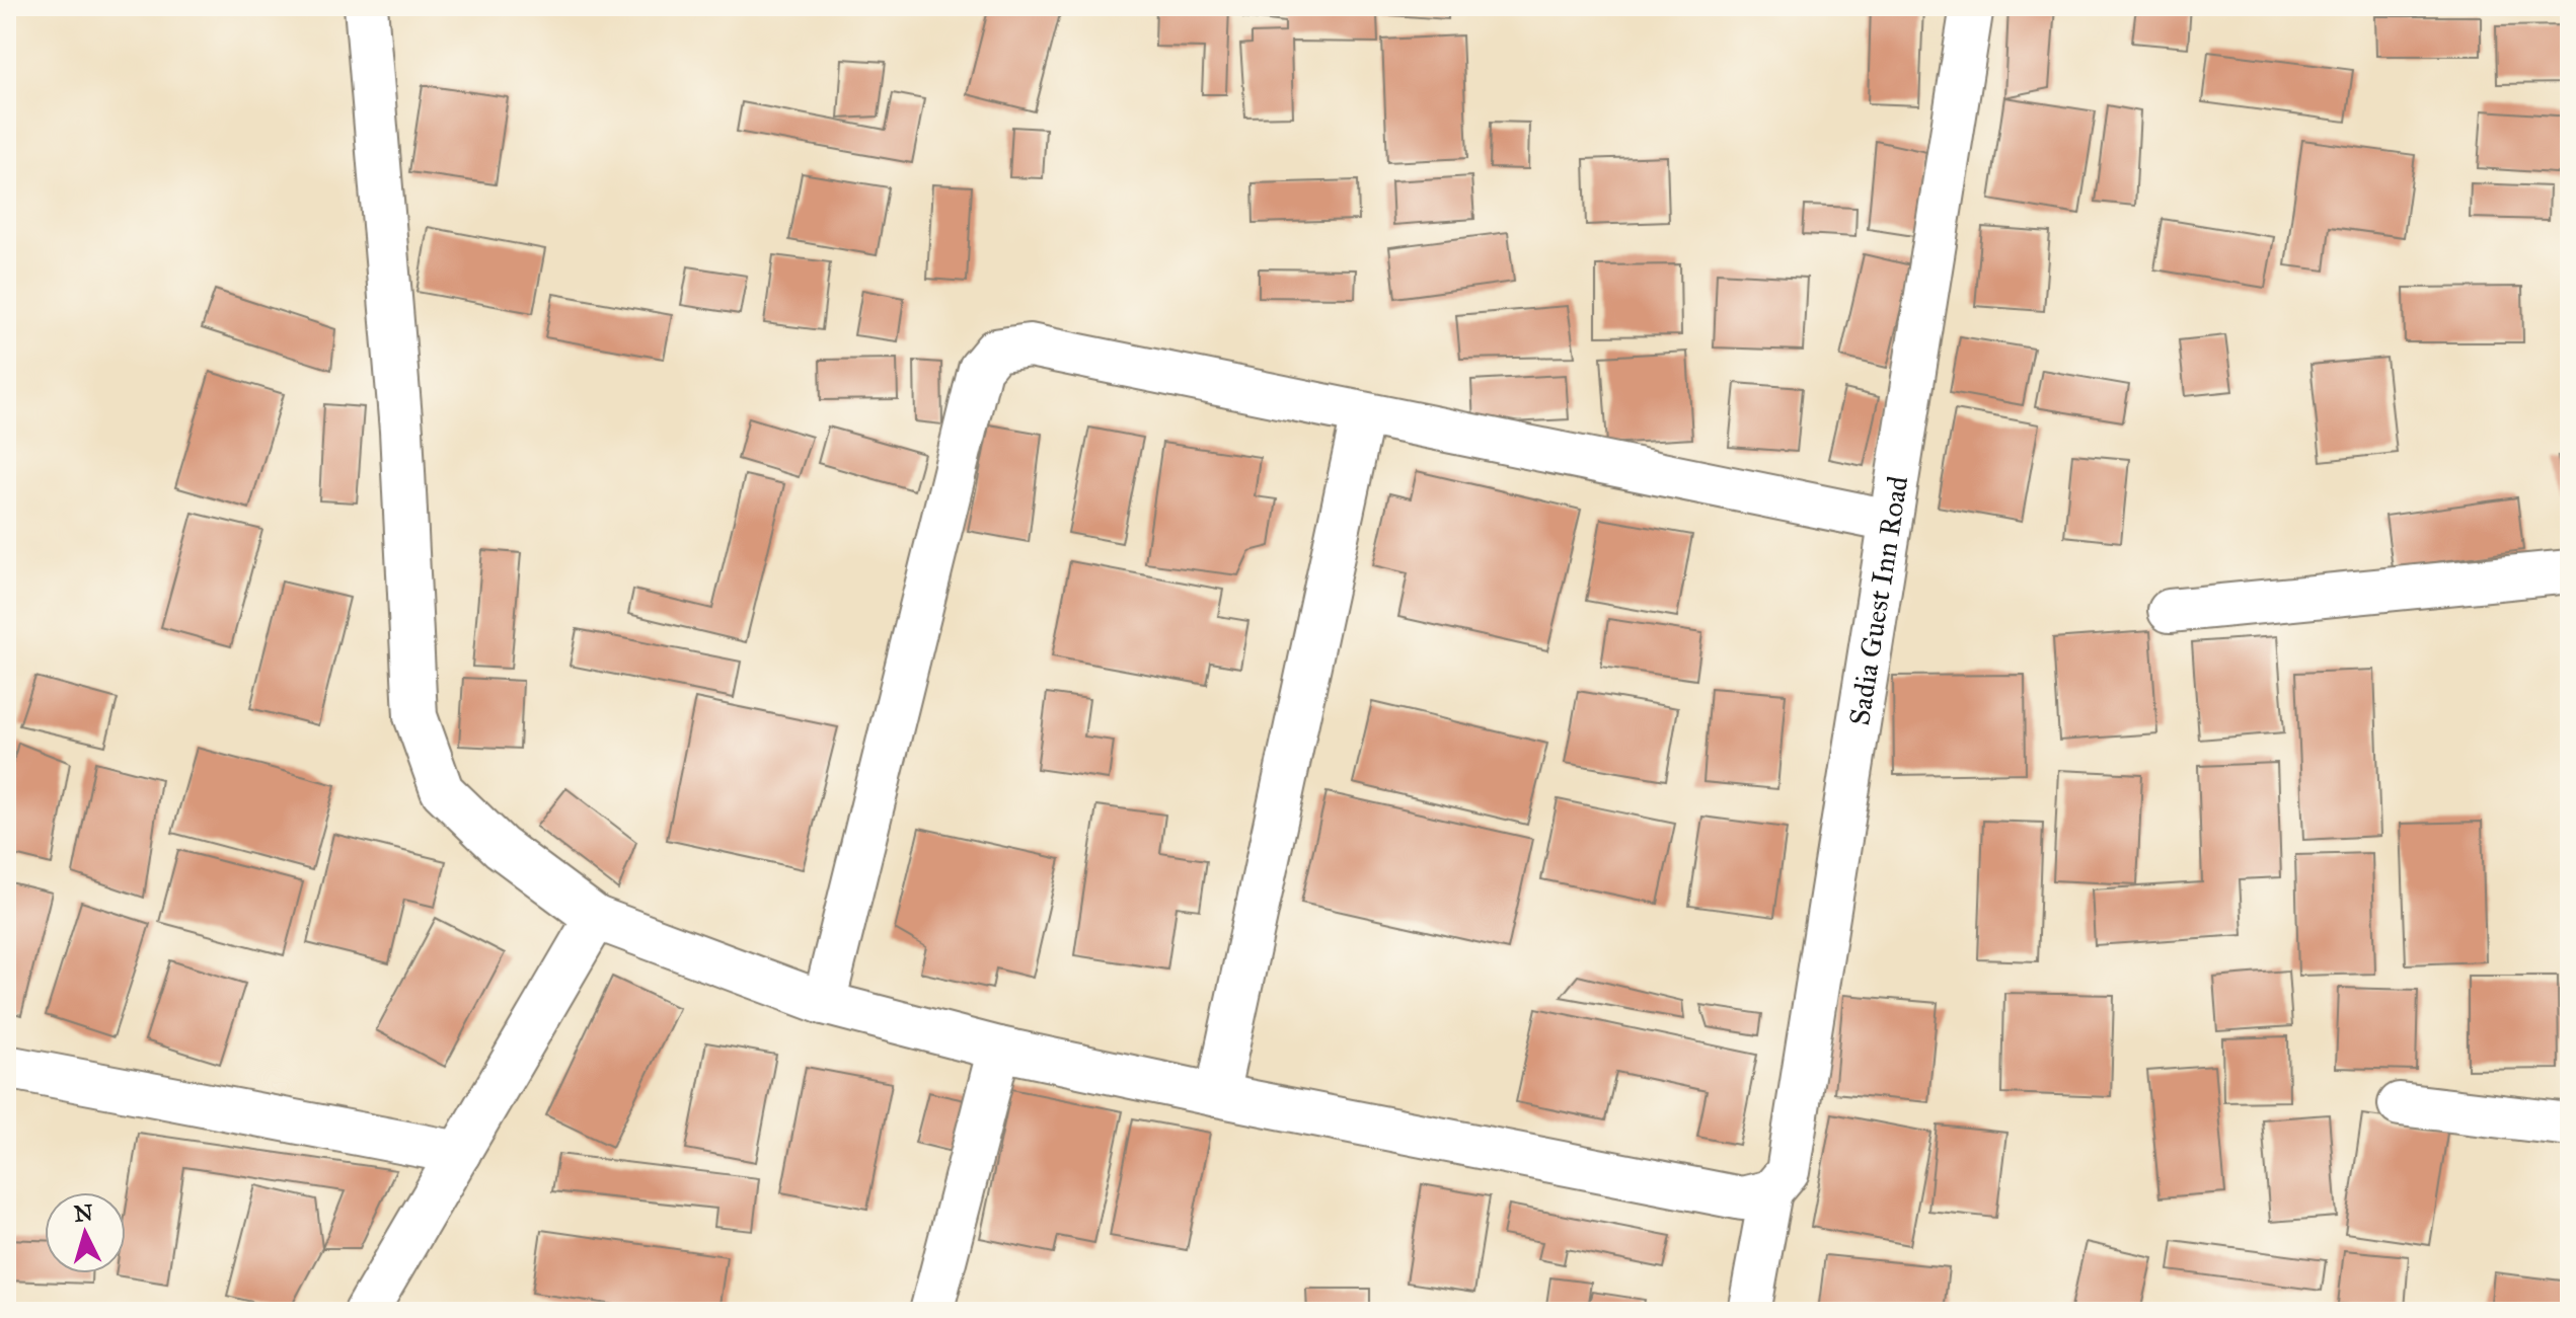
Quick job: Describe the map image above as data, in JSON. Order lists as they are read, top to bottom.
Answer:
{
  "streets": {
    "street": ["Sadia Guest Inn Road"]
  },
  "north": "top"
}
